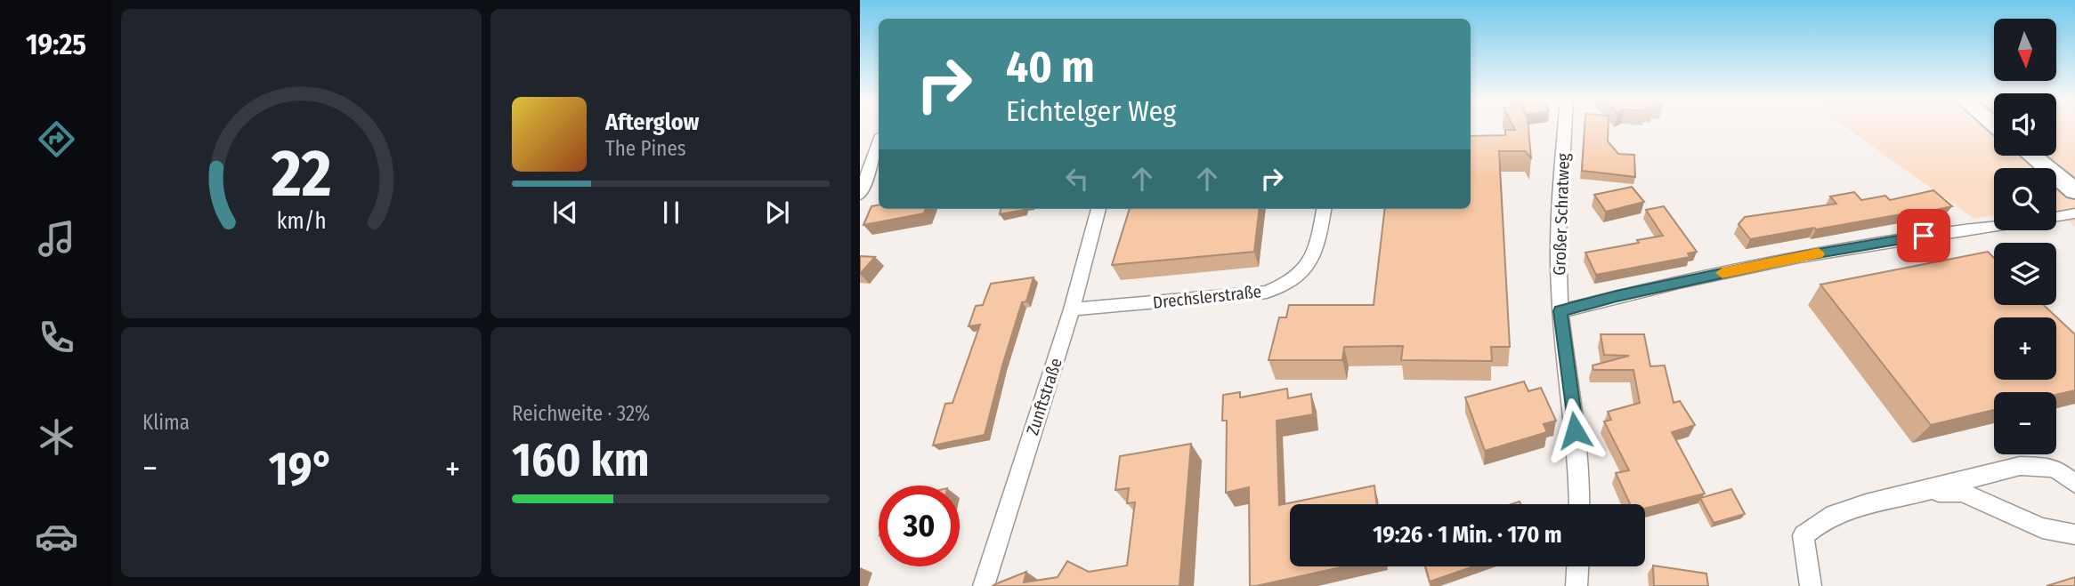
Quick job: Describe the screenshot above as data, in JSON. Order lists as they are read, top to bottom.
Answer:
{
  "streets": {
    "street": ["Großer Schratweg", "Drechslerstraße", "Zunftstraße"]
  },
  "crossings": [
    ["Drechslerstraße", "Zunftstraße"]
  ],
  "north": "bottom",
  "page": {
    "tabs": "19:25",
    "map_buttons": ["+", "−"],
    "turn": ["40 m", "Eichtelger Weg"],
    "song": ["Afterglow", "The Pines"],
    "tile": [
      "Klima",
      ["Reichweite · 32%", "160 km"]
    ],
    "heat": ["−", "19°", "+"],
    "limit": "30",
    "trip": "19:26 · 1 Min. · 170 m",
    "gauge": ["22", "km/h"]
  }
}
